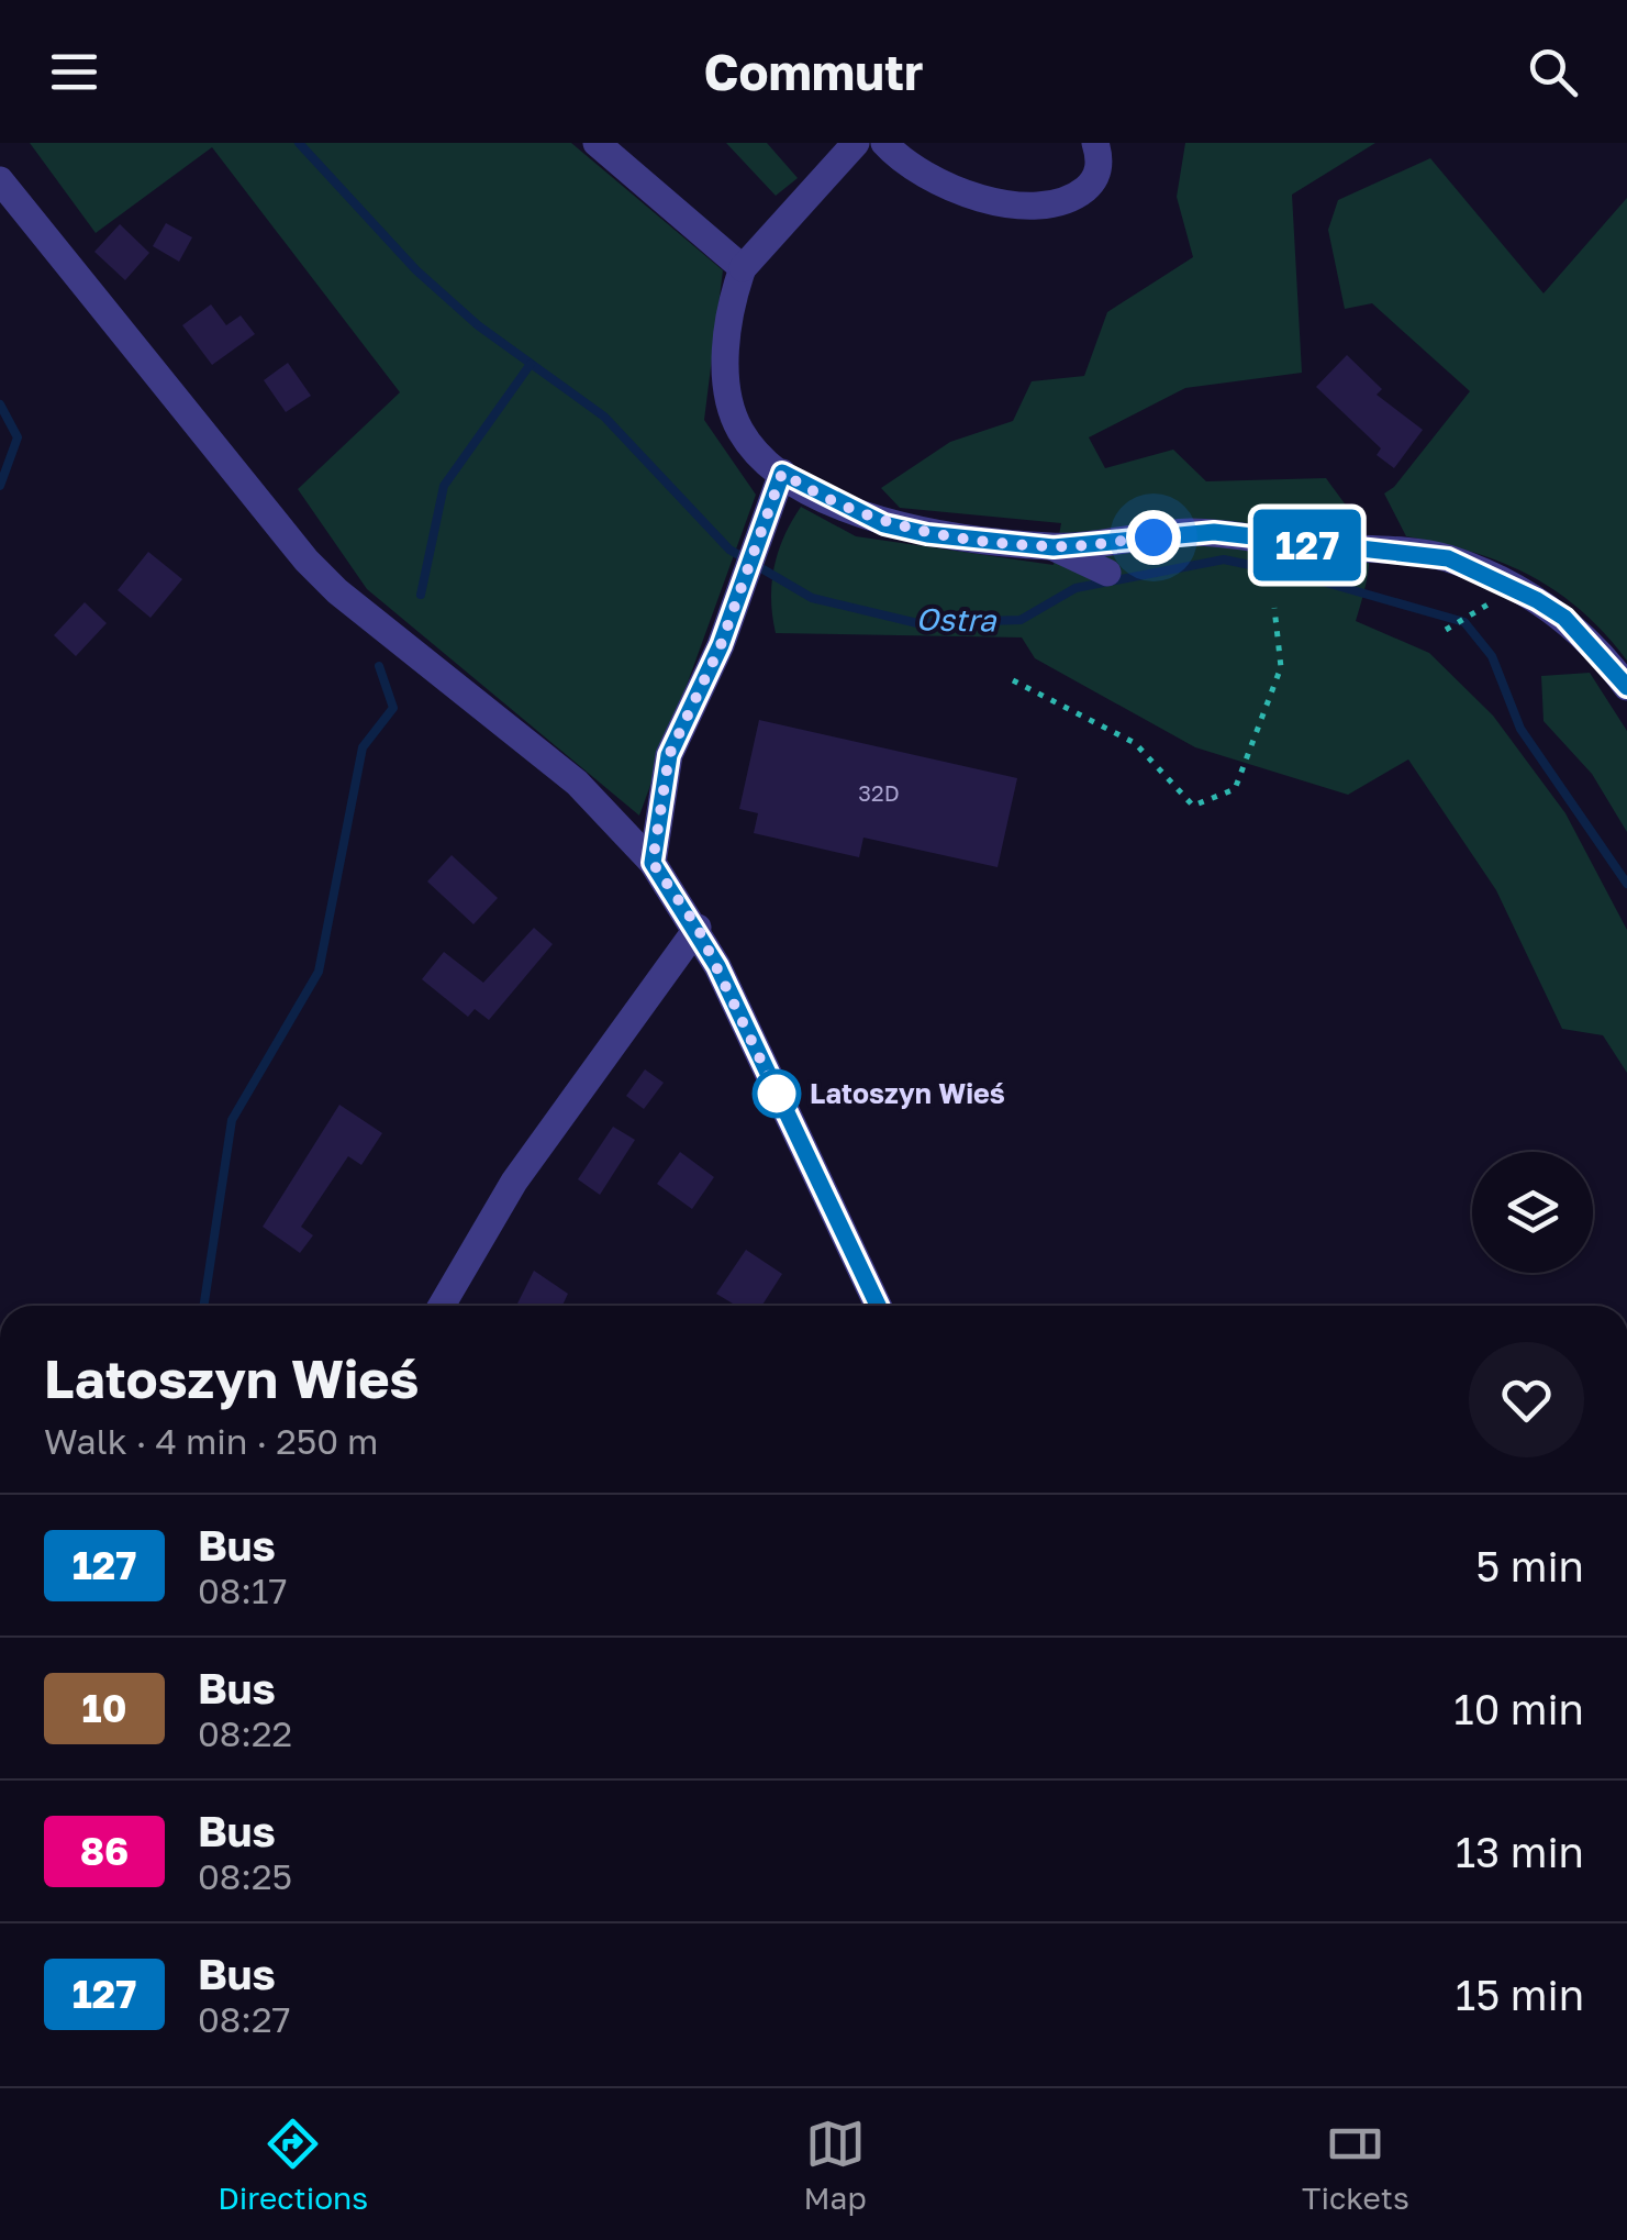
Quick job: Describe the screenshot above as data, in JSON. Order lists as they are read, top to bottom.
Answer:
{
  "water": ["Ostra"],
  "places": ["Latoszyn Wieś"],
  "lines": ["bus line 127"],
  "house_numbers": ["32D"],
  "page": {
    "header": "Commutr",
    "on_map": "127",
    "heading": ["Latoszyn Wieś", "Walk · 4 min · 250 m"],
    "list": [
      {
        "mark": "127",
        "name": "Bus",
        "note": "08:17",
        "value": "5 min"
      },
      {
        "mark": "10",
        "name": "Bus",
        "note": "08:22",
        "value": "10 min"
      },
      {
        "mark": "86",
        "name": "Bus",
        "note": "08:25",
        "value": "13 min"
      },
      {
        "mark": "127",
        "name": "Bus",
        "note": "08:27",
        "value": "15 min"
      }
    ],
    "tabs": ["Directions", "Map", "Tickets"]
  }
}
